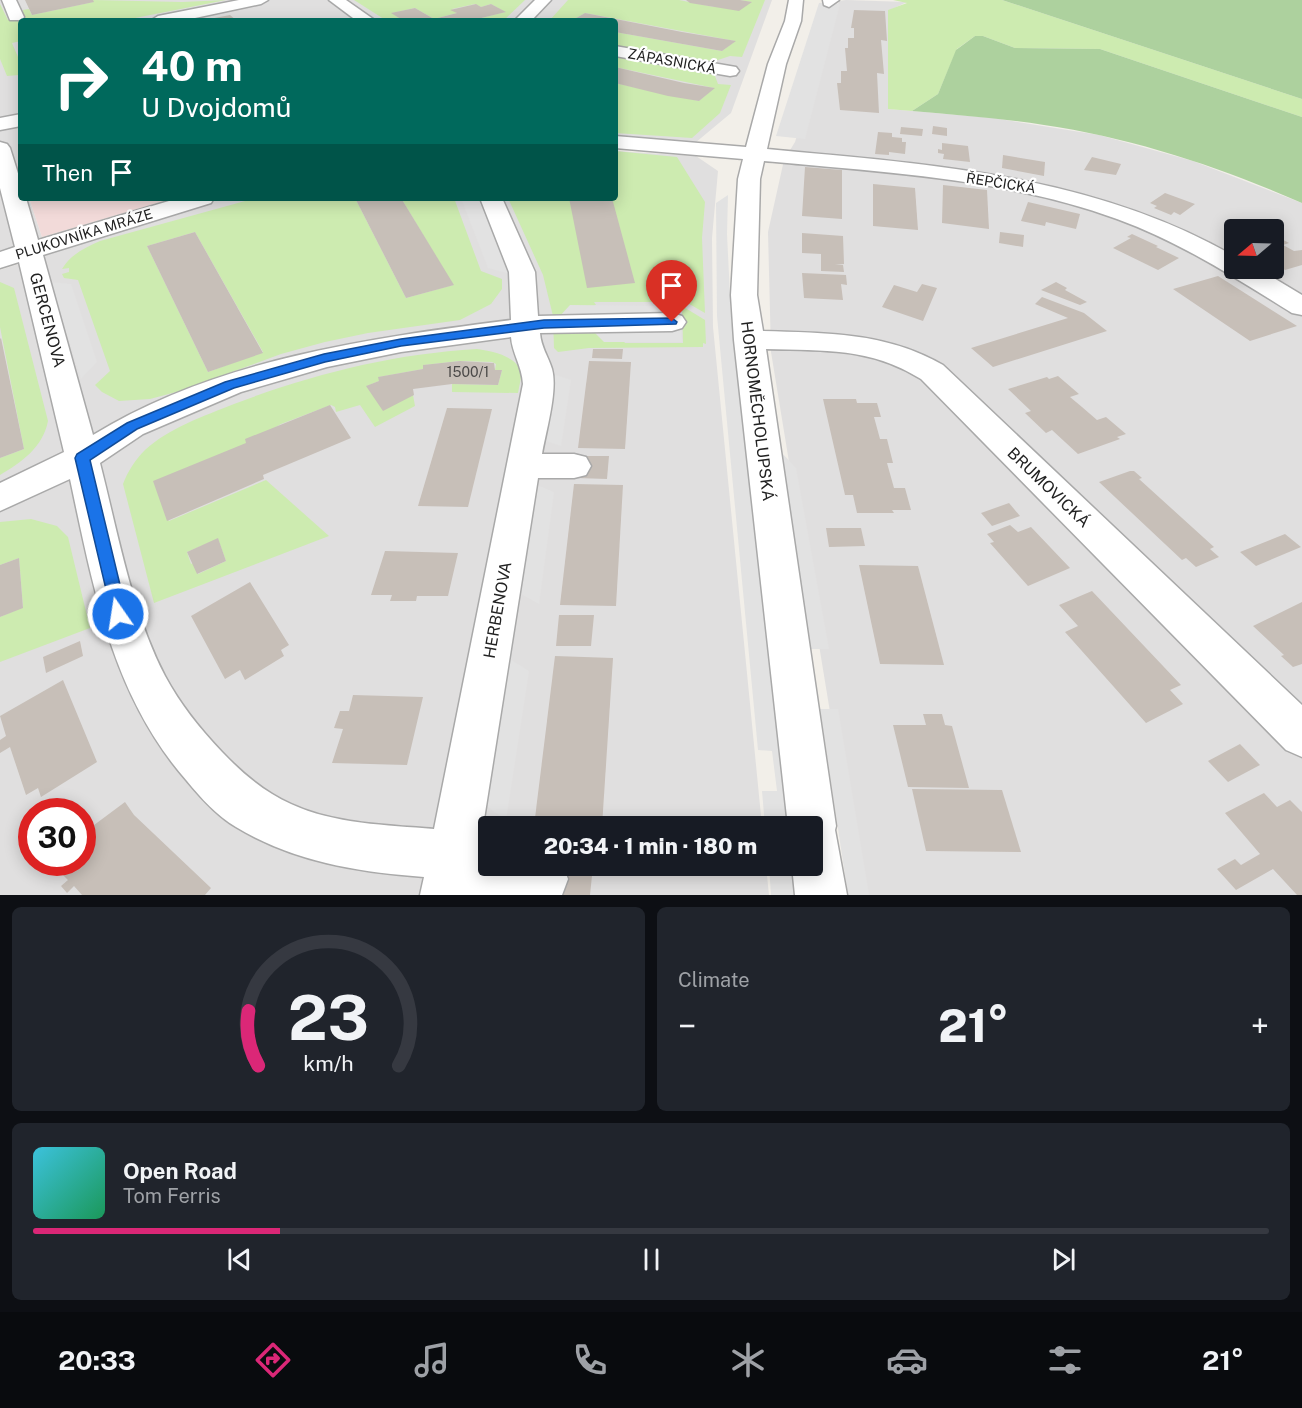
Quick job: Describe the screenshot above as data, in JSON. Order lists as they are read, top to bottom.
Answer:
{
  "streets": {
    "street": [
      "ZÁPASNICKÁ",
      "ŘEPČICKÁ",
      "PLUKOVNÍKA MRÁZE",
      "GERCENOVA",
      "HORNOMĚCHOLUPSKÁ",
      "BRUMOVICKÁ",
      "HERBENOVA"
    ]
  },
  "crossings": [
    ["ŘEPČICKÁ", "HORNOMĚCHOLUPSKÁ"],
    ["PLUKOVNÍKA MRÁZE", "GERCENOVA"],
    ["GERCENOVA", "HERBENOVA"],
    ["HORNOMĚCHOLUPSKÁ", "BRUMOVICKÁ"]
  ],
  "house_numbers": ["1500/1"],
  "north": "left",
  "page": {
    "turn": ["40 m", "U Dvojdomů"],
    "then": "Then",
    "limit": "30",
    "trip": "20:34 · 1 min · 180 m",
    "tile": "Climate",
    "heat": ["−", "21°", "+"],
    "song": ["Open Road", "Tom Ferris"],
    "tabs": ["20:33", "21°"],
    "gauge": ["23", "km/h"]
  }
}
